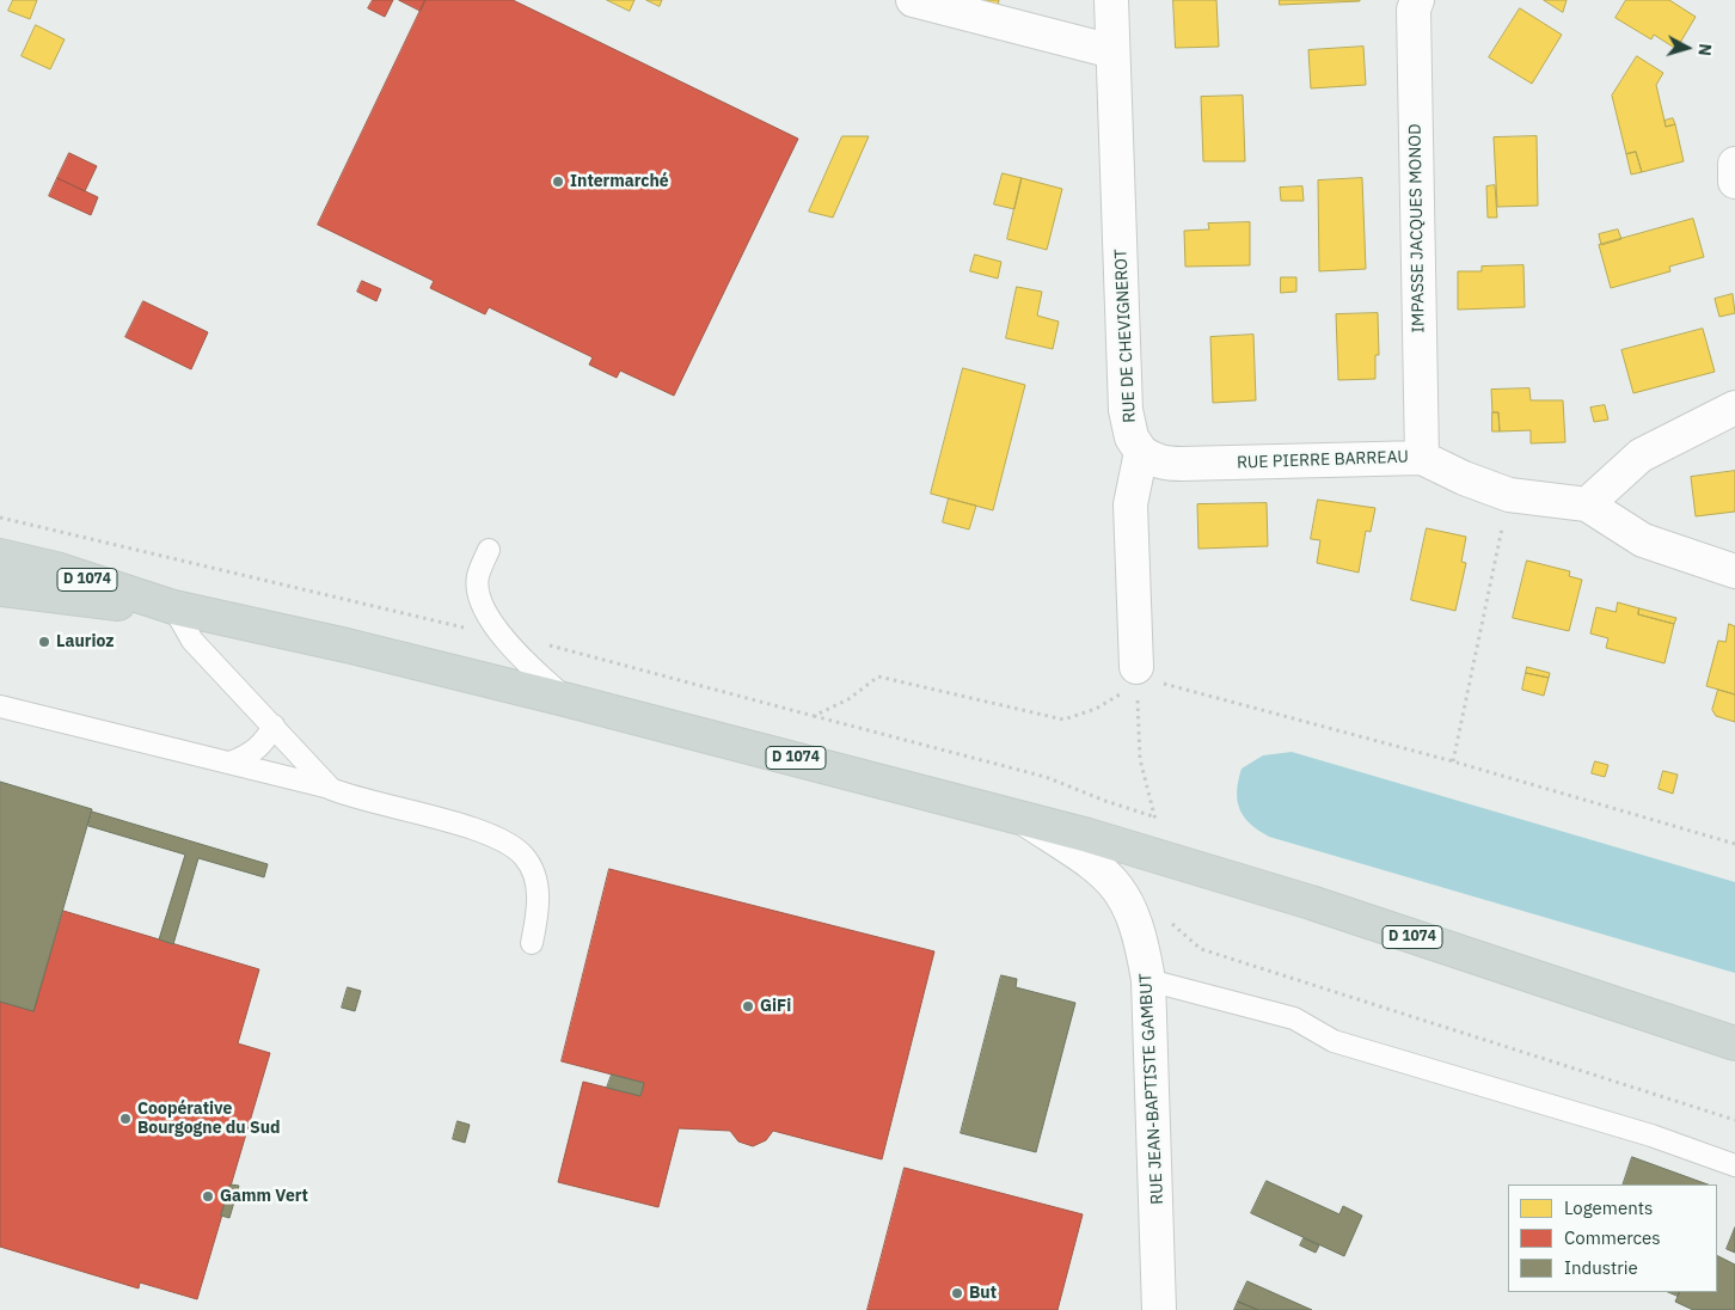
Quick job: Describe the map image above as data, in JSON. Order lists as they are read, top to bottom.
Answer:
{
  "streets": {
    "main road": ["D 1074"],
    "street": [
      "IMPASSE JACQUES MONOD",
      "RUE DE CHEVIGNEROT",
      "RUE PIERRE BARREAU",
      "RUE JEAN-BAPTISTE GAMBUT"
    ]
  },
  "crossings": [
    ["IMPASSE JACQUES MONOD", "RUE PIERRE BARREAU"],
    ["RUE DE CHEVIGNEROT", "RUE PIERRE BARREAU"],
    ["D 1074", "RUE JEAN-BAPTISTE GAMBUT"]
  ],
  "places": [
    "Intermarché",
    "Laurioz",
    "GiFi",
    "Coopérative Bourgogne du Sud",
    "Gamm Vert",
    "But"
  ],
  "legend": ["Logements", "Commerces", "Industrie"],
  "north": "right"
}
